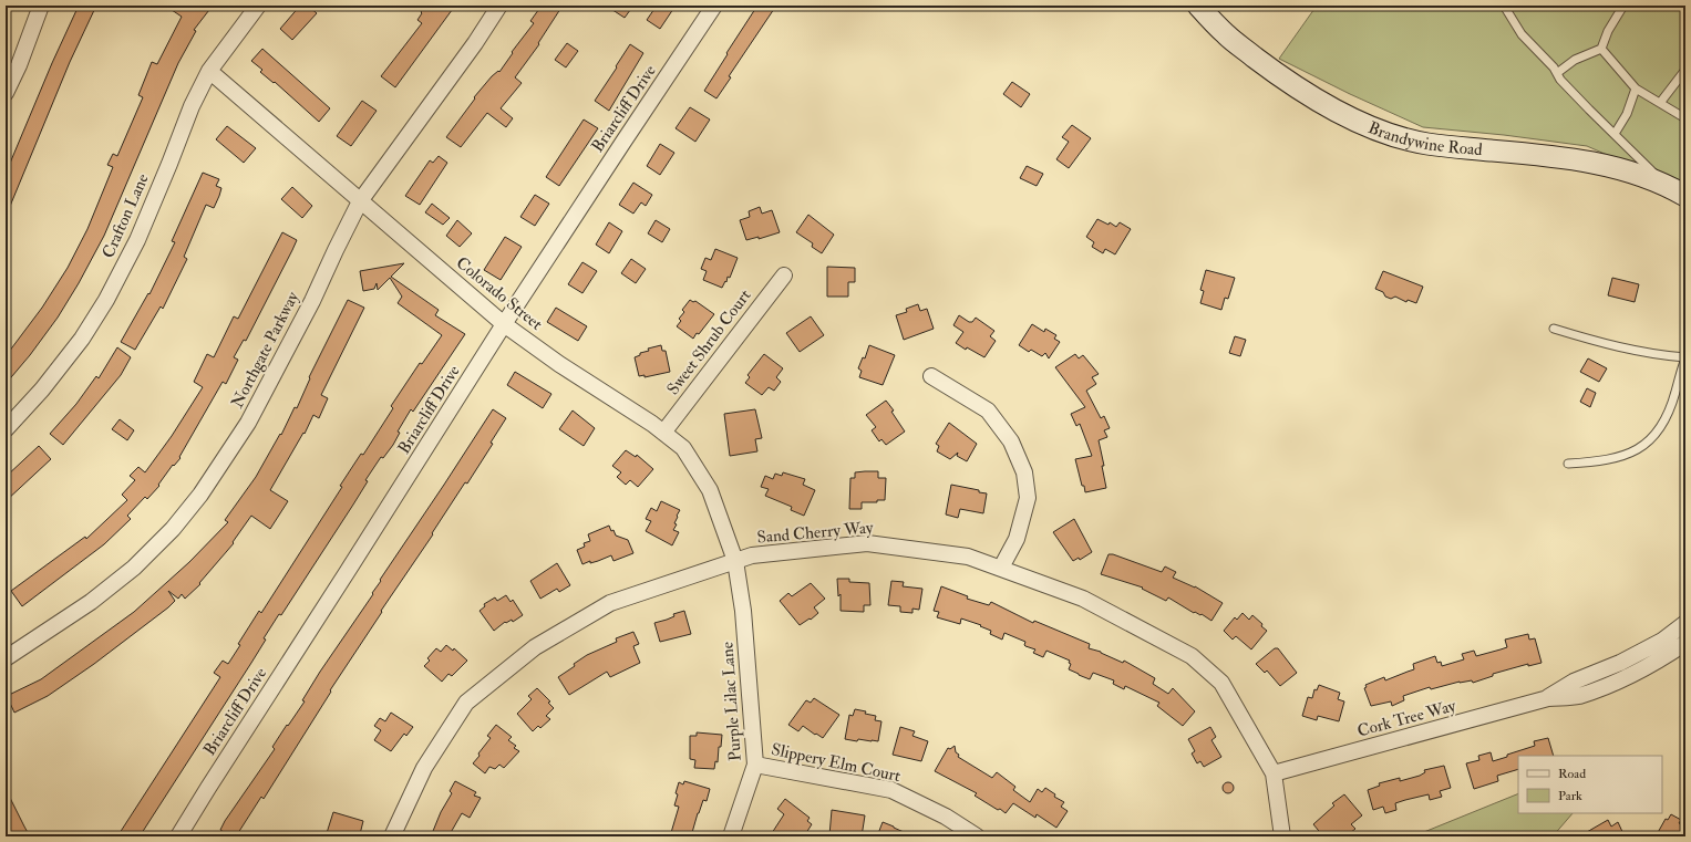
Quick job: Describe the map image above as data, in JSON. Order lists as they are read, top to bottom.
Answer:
{
  "streets": {
    "main road": ["Brandywine Road"],
    "street": [
      "Briarcliff Drive",
      "Crafton Lane",
      "Colorado Street",
      "Sweet Shrub Court",
      "Northgate Parkway",
      "Sand Cherry Way",
      "Purple Lilac Lane",
      "Cork Tree Way",
      "Slippery Elm Court"
    ]
  },
  "crossings": [
    ["Briarcliff Drive", "Colorado Street"],
    ["Crafton Lane", "Colorado Street"],
    ["Colorado Street", "Sweet Shrub Court"],
    ["Colorado Street", "Northgate Parkway"],
    ["Colorado Street", "Sand Cherry Way"],
    ["Colorado Street", "Purple Lilac Lane"],
    ["Sand Cherry Way", "Purple Lilac Lane"],
    ["Sand Cherry Way", "Cork Tree Way"],
    ["Purple Lilac Lane", "Slippery Elm Court"]
  ],
  "legend": ["Road", "Park"]
}
